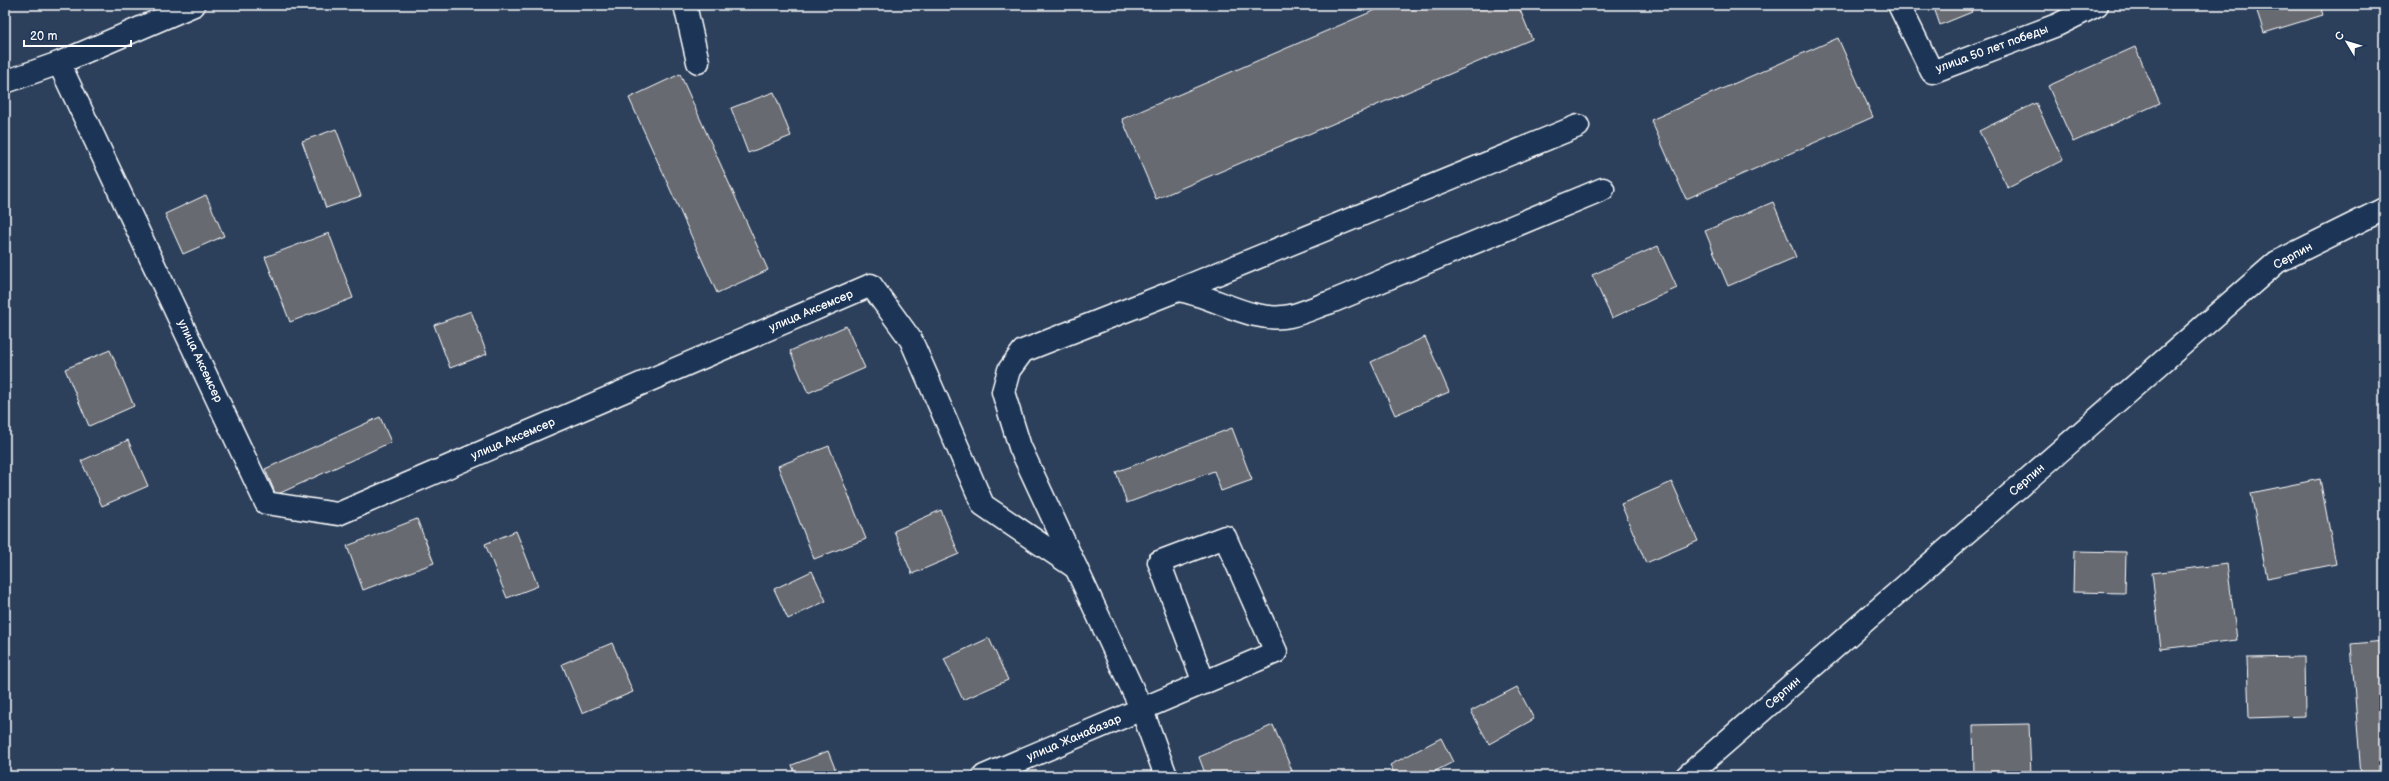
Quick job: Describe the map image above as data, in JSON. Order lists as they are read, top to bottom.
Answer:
{
  "streets": {
    "street": [
      "улица 50 лет победы",
      "Серпин",
      "улица Аксемсер",
      "улица Жанабазар"
    ]
  },
  "scale_bar": "20 m",
  "north": "top left"
}
